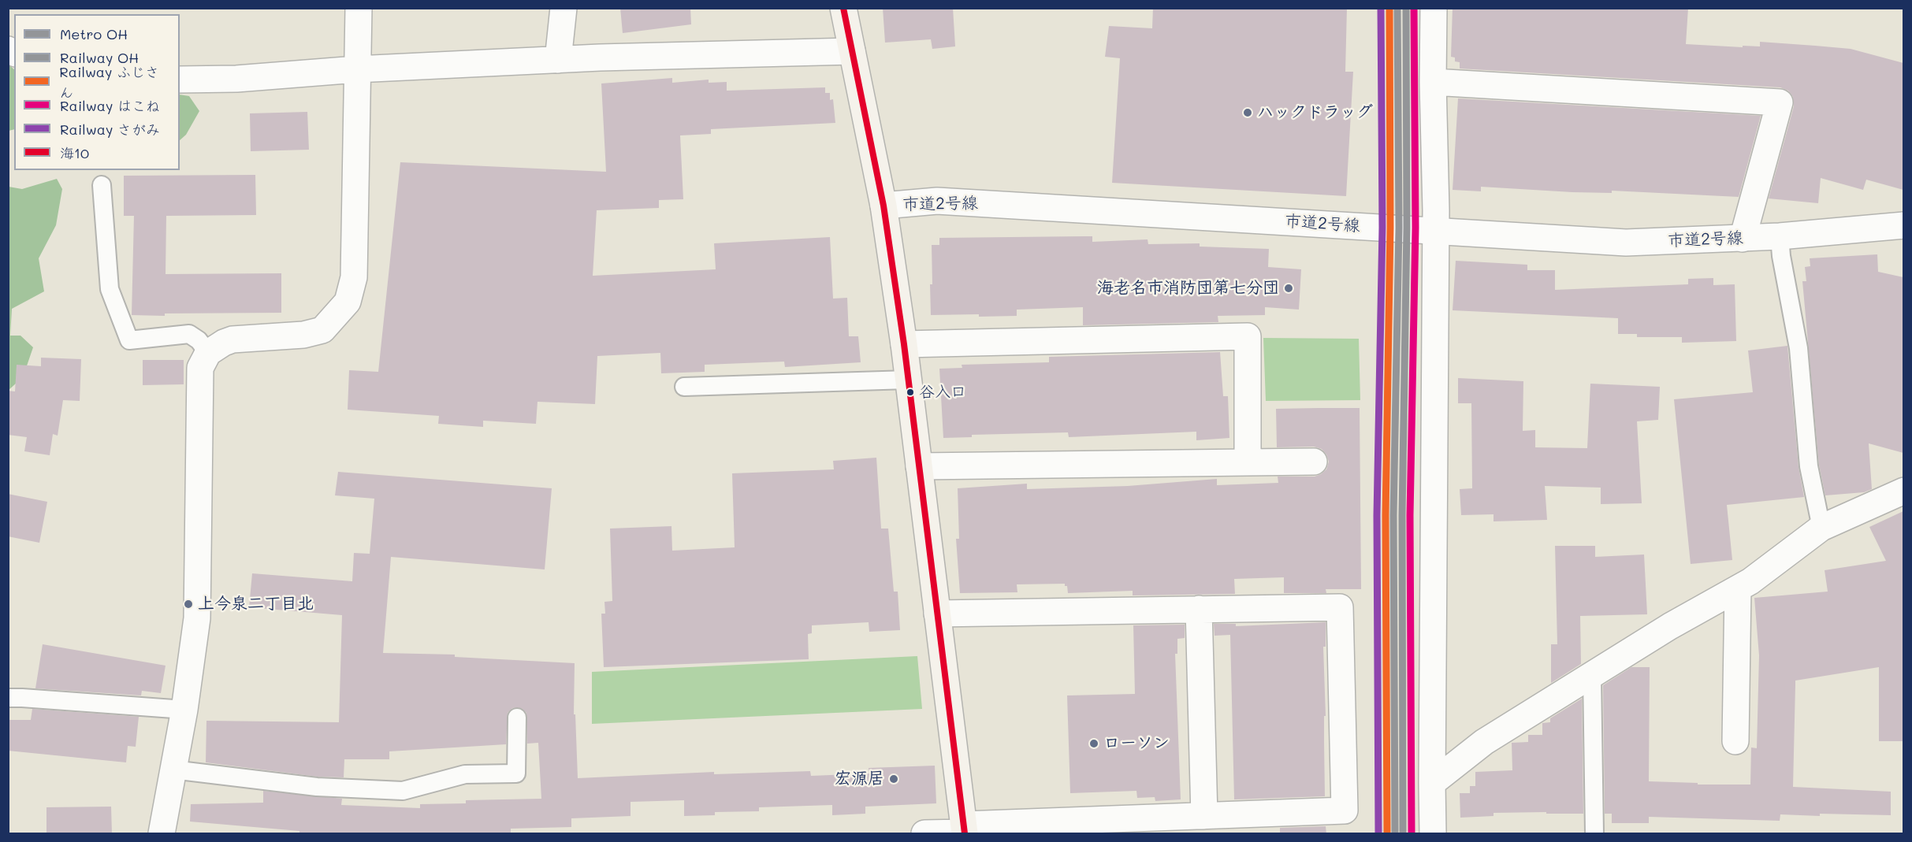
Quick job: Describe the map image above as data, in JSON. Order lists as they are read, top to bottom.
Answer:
{
  "streets": {
    "street": ["市道2号線"]
  },
  "places": [
    "ハックドラッグ",
    "海老名市消防団第七分団",
    "谷入口",
    "上今泉二丁目北",
    "ローソン",
    "宏源居"
  ],
  "lines": [
    "metro line OH",
    "rail line OH",
    "rail line ふじさん",
    "rail line はこね",
    "rail line さがみ",
    "transit line 海10"
  ],
  "legend": [
    "Metro OH",
    "Railway OH",
    "Railway ふじさん",
    "Railway はこね",
    "Railway さがみ",
    "海10"
  ]
}
